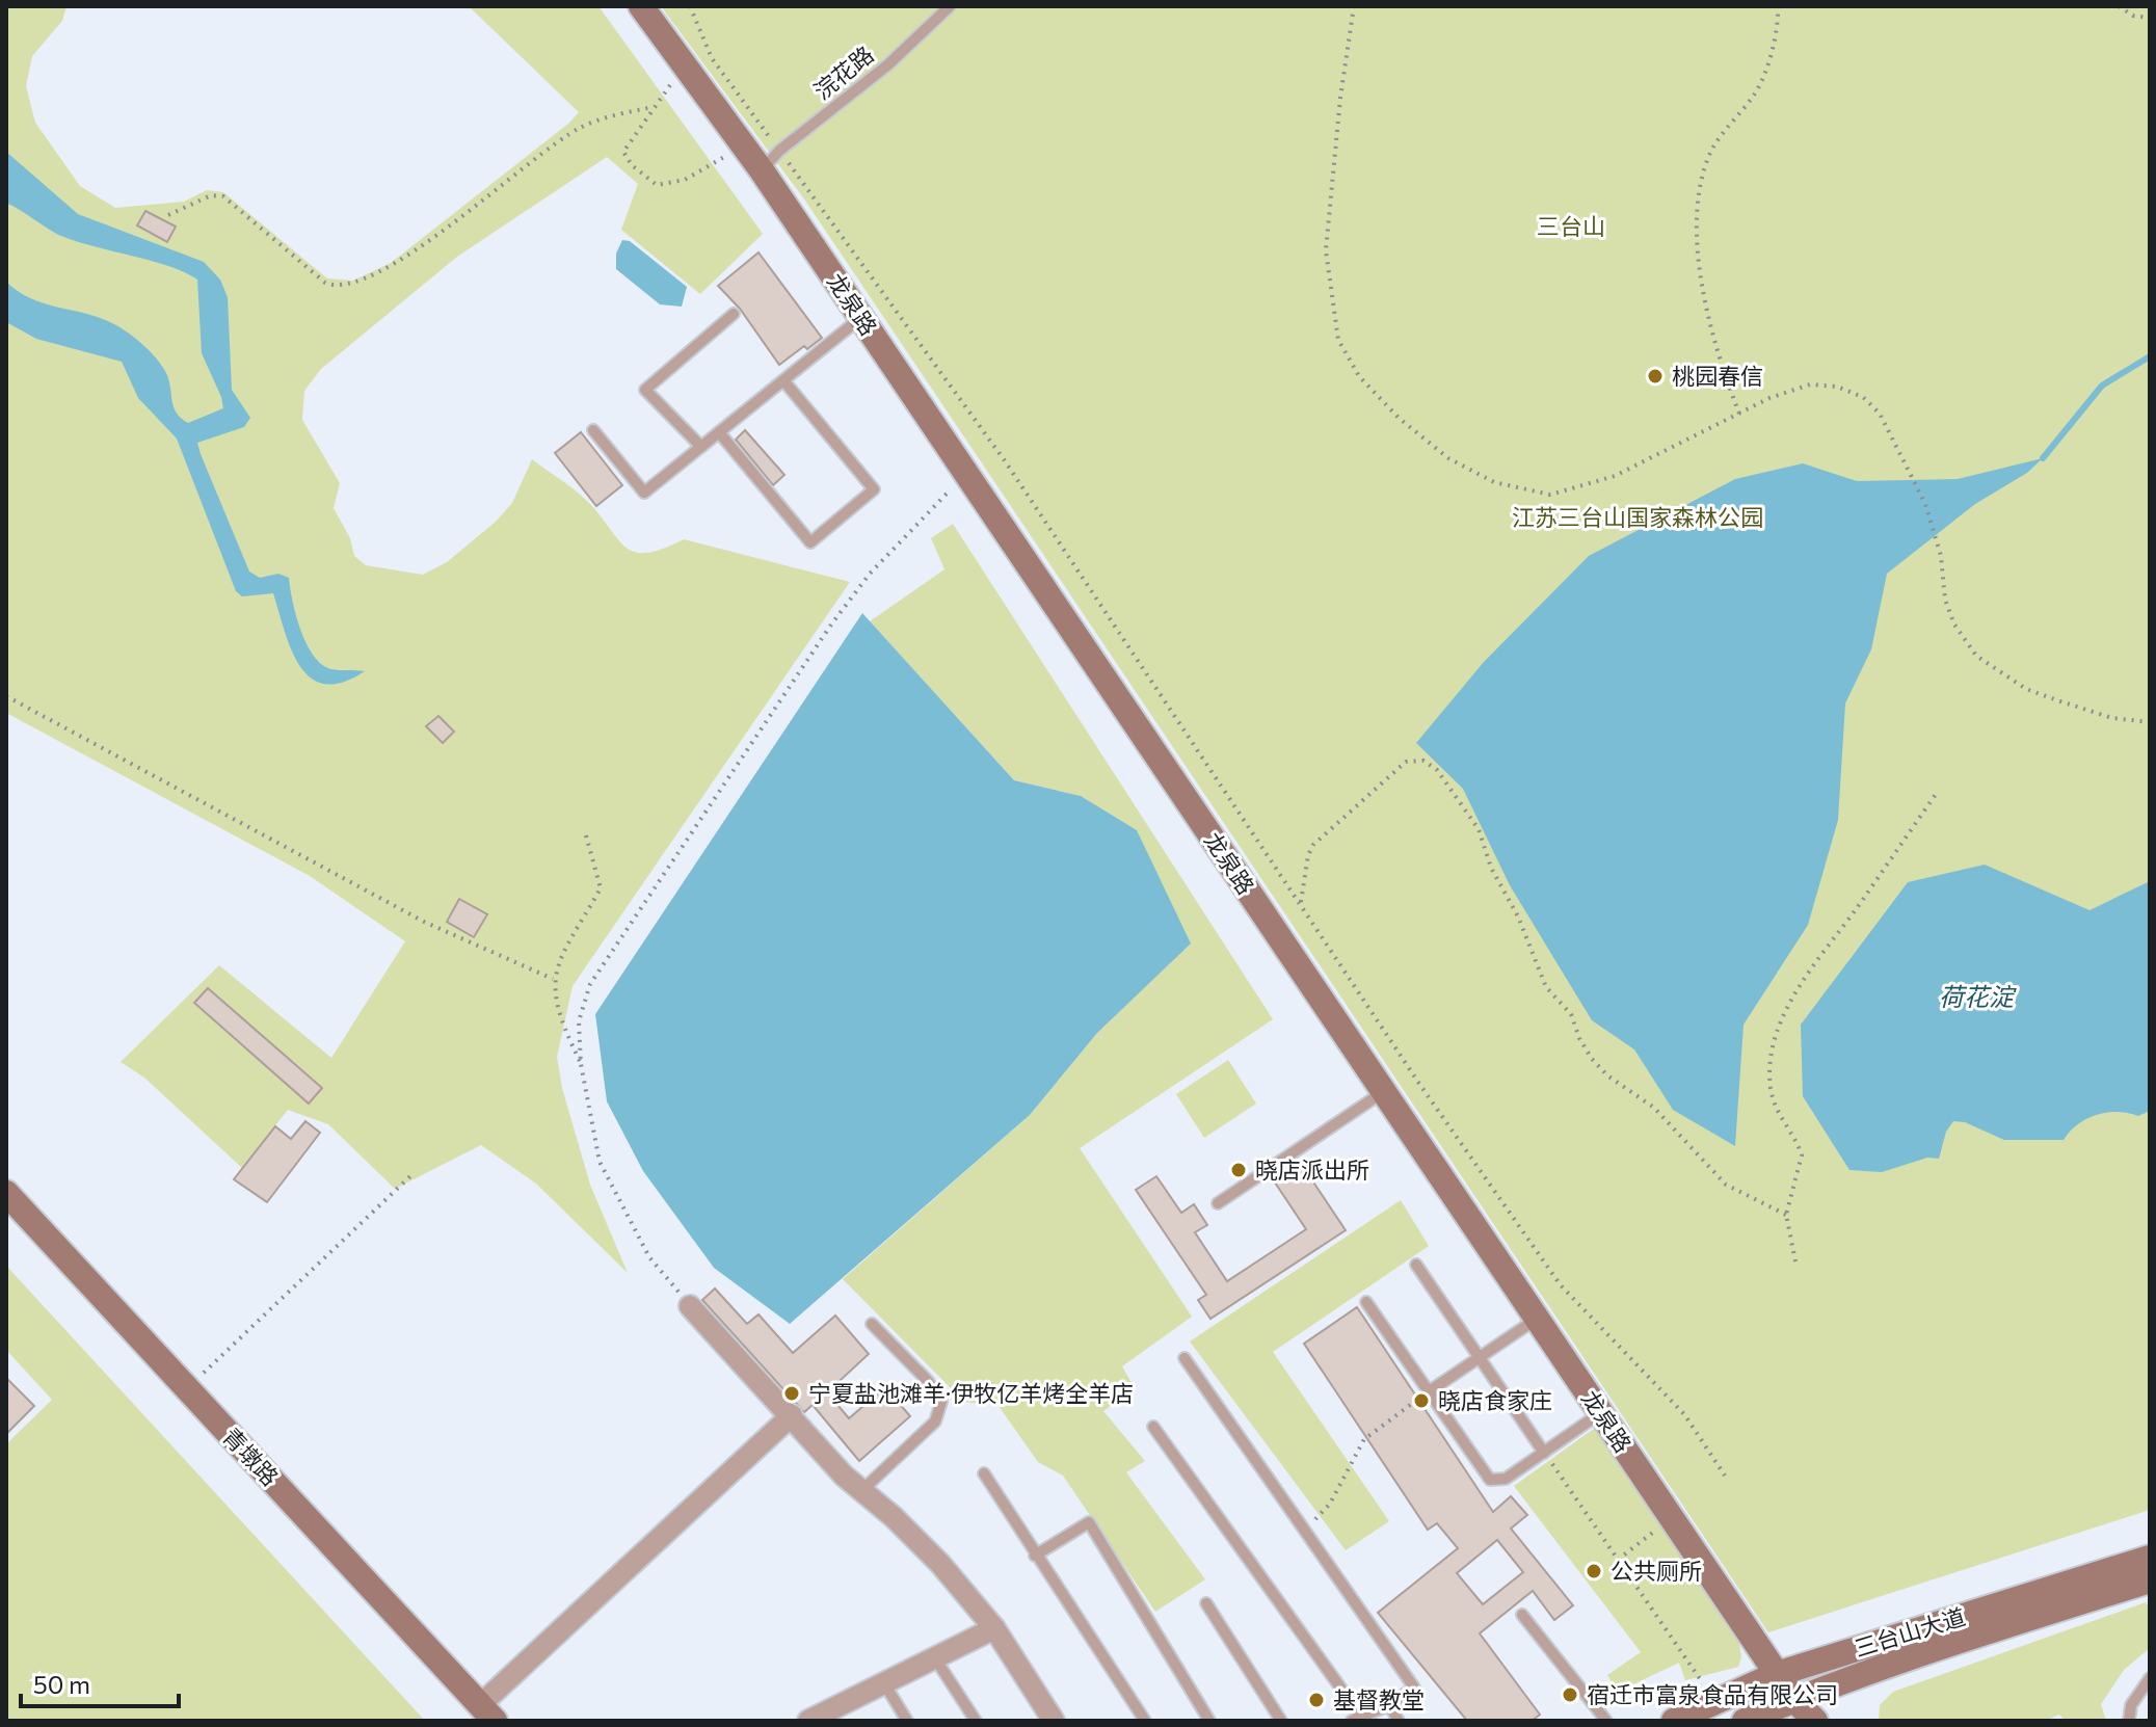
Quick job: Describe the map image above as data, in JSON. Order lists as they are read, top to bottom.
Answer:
{
  "streets": {
    "street": ["龙泉路", "青墩路", "三台山大道"],
    "lane": ["浣花路"]
  },
  "crossings": [
    ["浣花路", "龙泉路"],
    ["龙泉路", "三台山大道"]
  ],
  "water": ["荷花淀"],
  "parks": ["三台山", "江苏三台山国家森林公园"],
  "places": [
    "桃园春信",
    "晓店派出所",
    "宁夏盐池滩羊·伊牧亿羊烤全羊店",
    "晓店食家庄",
    "公共厕所",
    "宿迁市富泉食品有限公司",
    "基督教堂"
  ],
  "scale_bar": "50 m"
}
